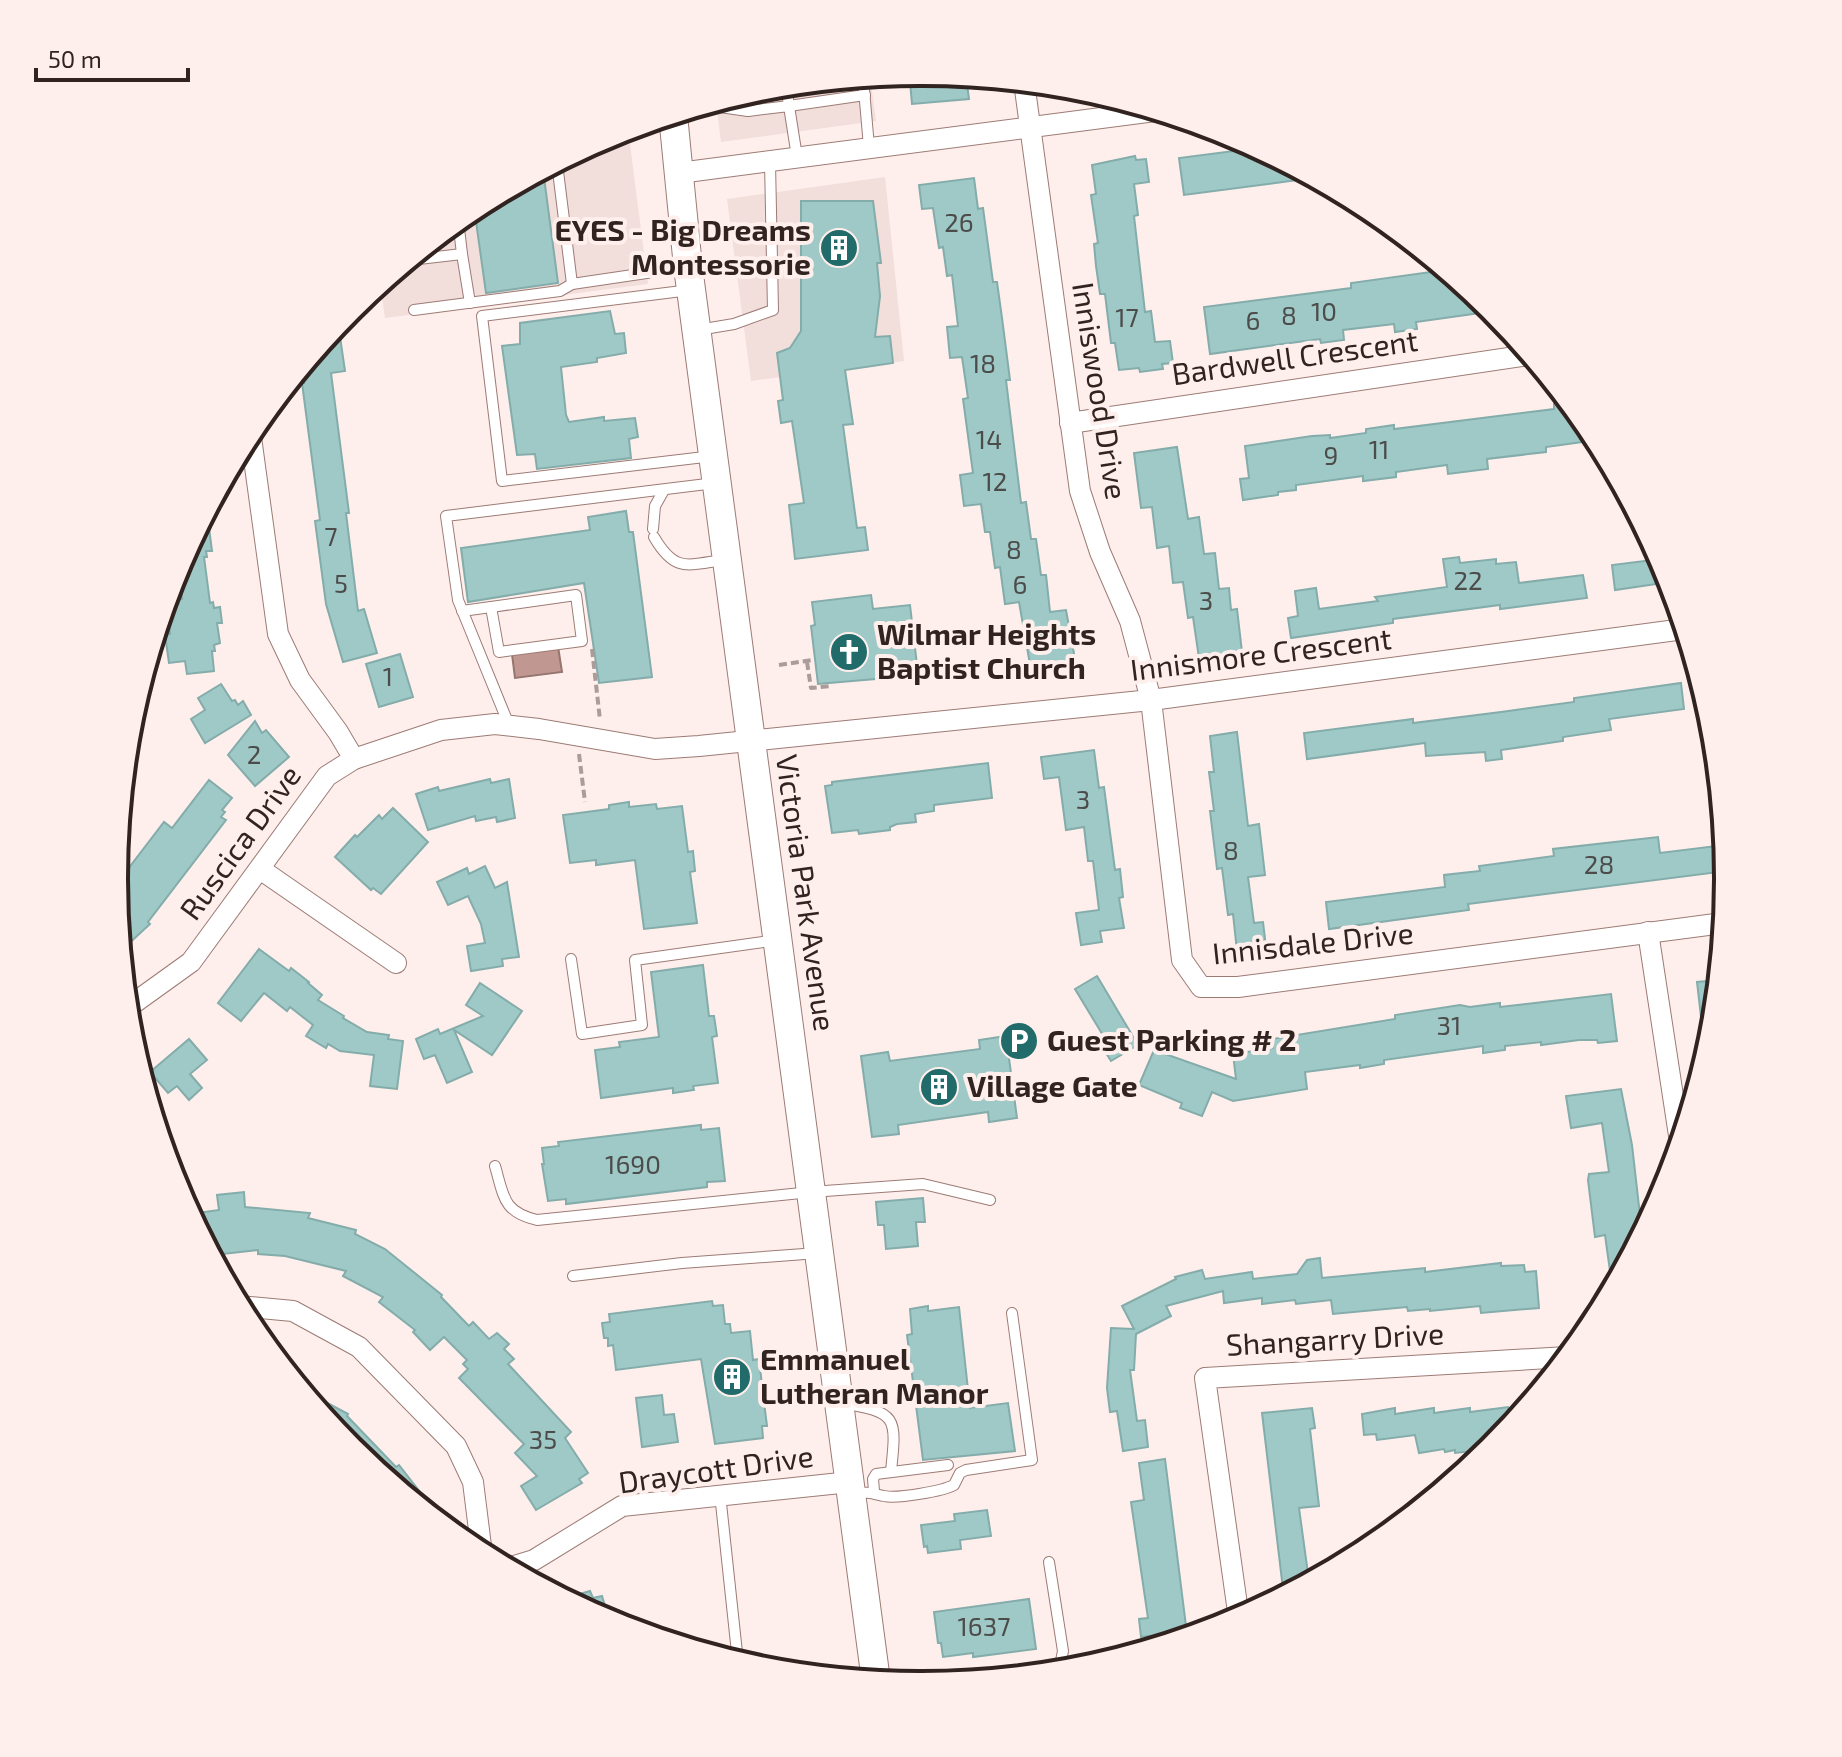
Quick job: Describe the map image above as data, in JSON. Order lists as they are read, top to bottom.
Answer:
{
  "streets": {
    "main road": ["Victoria Park Avenue"],
    "street": [
      "Bardwell Crescent",
      "Inniswood Drive",
      "Innismore Crescent",
      "Ruscica Drive",
      "Innisdale Drive",
      "Shangarry Drive",
      "Draycott Drive"
    ]
  },
  "crossings": [
    ["Bardwell Crescent", "Inniswood Drive"],
    ["Inniswood Drive", "Innismore Crescent"],
    ["Inniswood Drive", "Innisdale Drive"],
    ["Innismore Crescent", "Ruscica Drive"],
    ["Innismore Crescent", "Victoria Park Avenue"],
    ["Innismore Crescent", "Innisdale Drive"],
    ["Ruscica Drive", "Victoria Park Avenue"],
    ["Victoria Park Avenue", "Draycott Drive"]
  ],
  "places": {
    "building": ["EYES - Big Dreams Montessorie", "Village Gate", "Emmanuel Lutheran Manor"],
    "church": ["Wilmar Heights Baptist Church"],
    "parking": ["Guest Parking # 2"]
  },
  "house_numbers": [
    "26",
    "10",
    "8",
    "17",
    "6",
    "18",
    "14",
    "11",
    "9",
    "12",
    "7",
    "8",
    "22",
    "5",
    "6",
    "3",
    "1",
    "2",
    "3",
    "8",
    "28",
    "31",
    "1690",
    "35",
    "1637"
  ],
  "scale_bar": "50 m"
}
